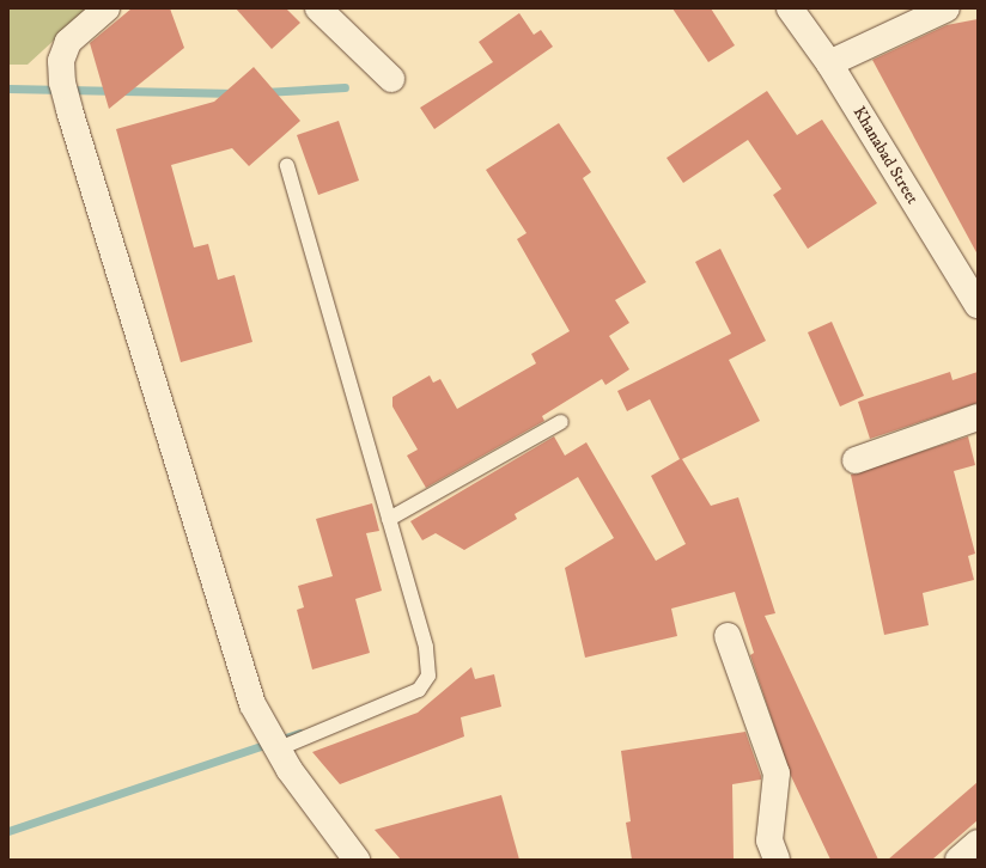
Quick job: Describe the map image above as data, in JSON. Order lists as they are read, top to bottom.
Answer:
{
  "streets": {
    "street": ["Khanabad Street"]
  }
}
